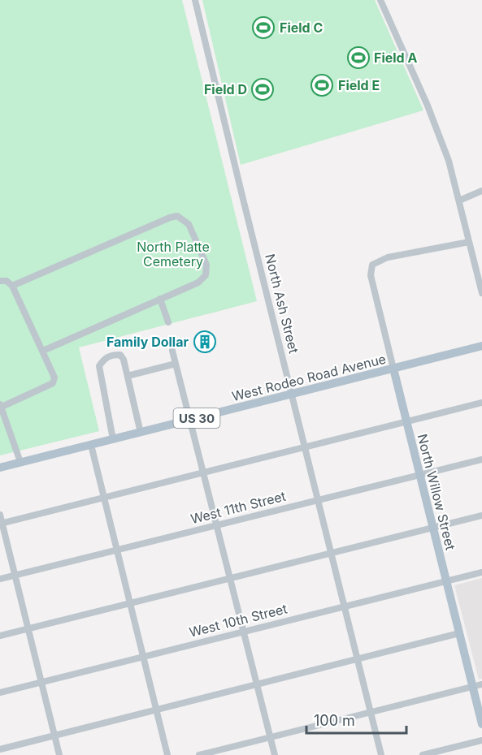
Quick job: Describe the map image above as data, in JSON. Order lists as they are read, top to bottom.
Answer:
{
  "streets": {
    "main road": ["West Rodeo Road Avenue", "US 30", "North Willow Street"],
    "street": ["North Ash Street", "West 11th Street", "West 10th Street"]
  },
  "crossings": [
    ["North Ash Street", "West Rodeo Road Avenue"],
    ["North Ash Street", "West 11th Street"],
    ["North Ash Street", "West 10th Street"],
    ["West Rodeo Road Avenue", "North Willow Street"],
    ["North Willow Street", "West 11th Street"],
    ["North Willow Street", "West 10th Street"]
  ],
  "parks": ["North Platte Cemetery"],
  "places": {
    "sports": [
      "Field C",
      "Field A",
      "Field E",
      "Field D"
    ],
    "building": ["Family Dollar"]
  },
  "scale_bar": "100 m"
}
